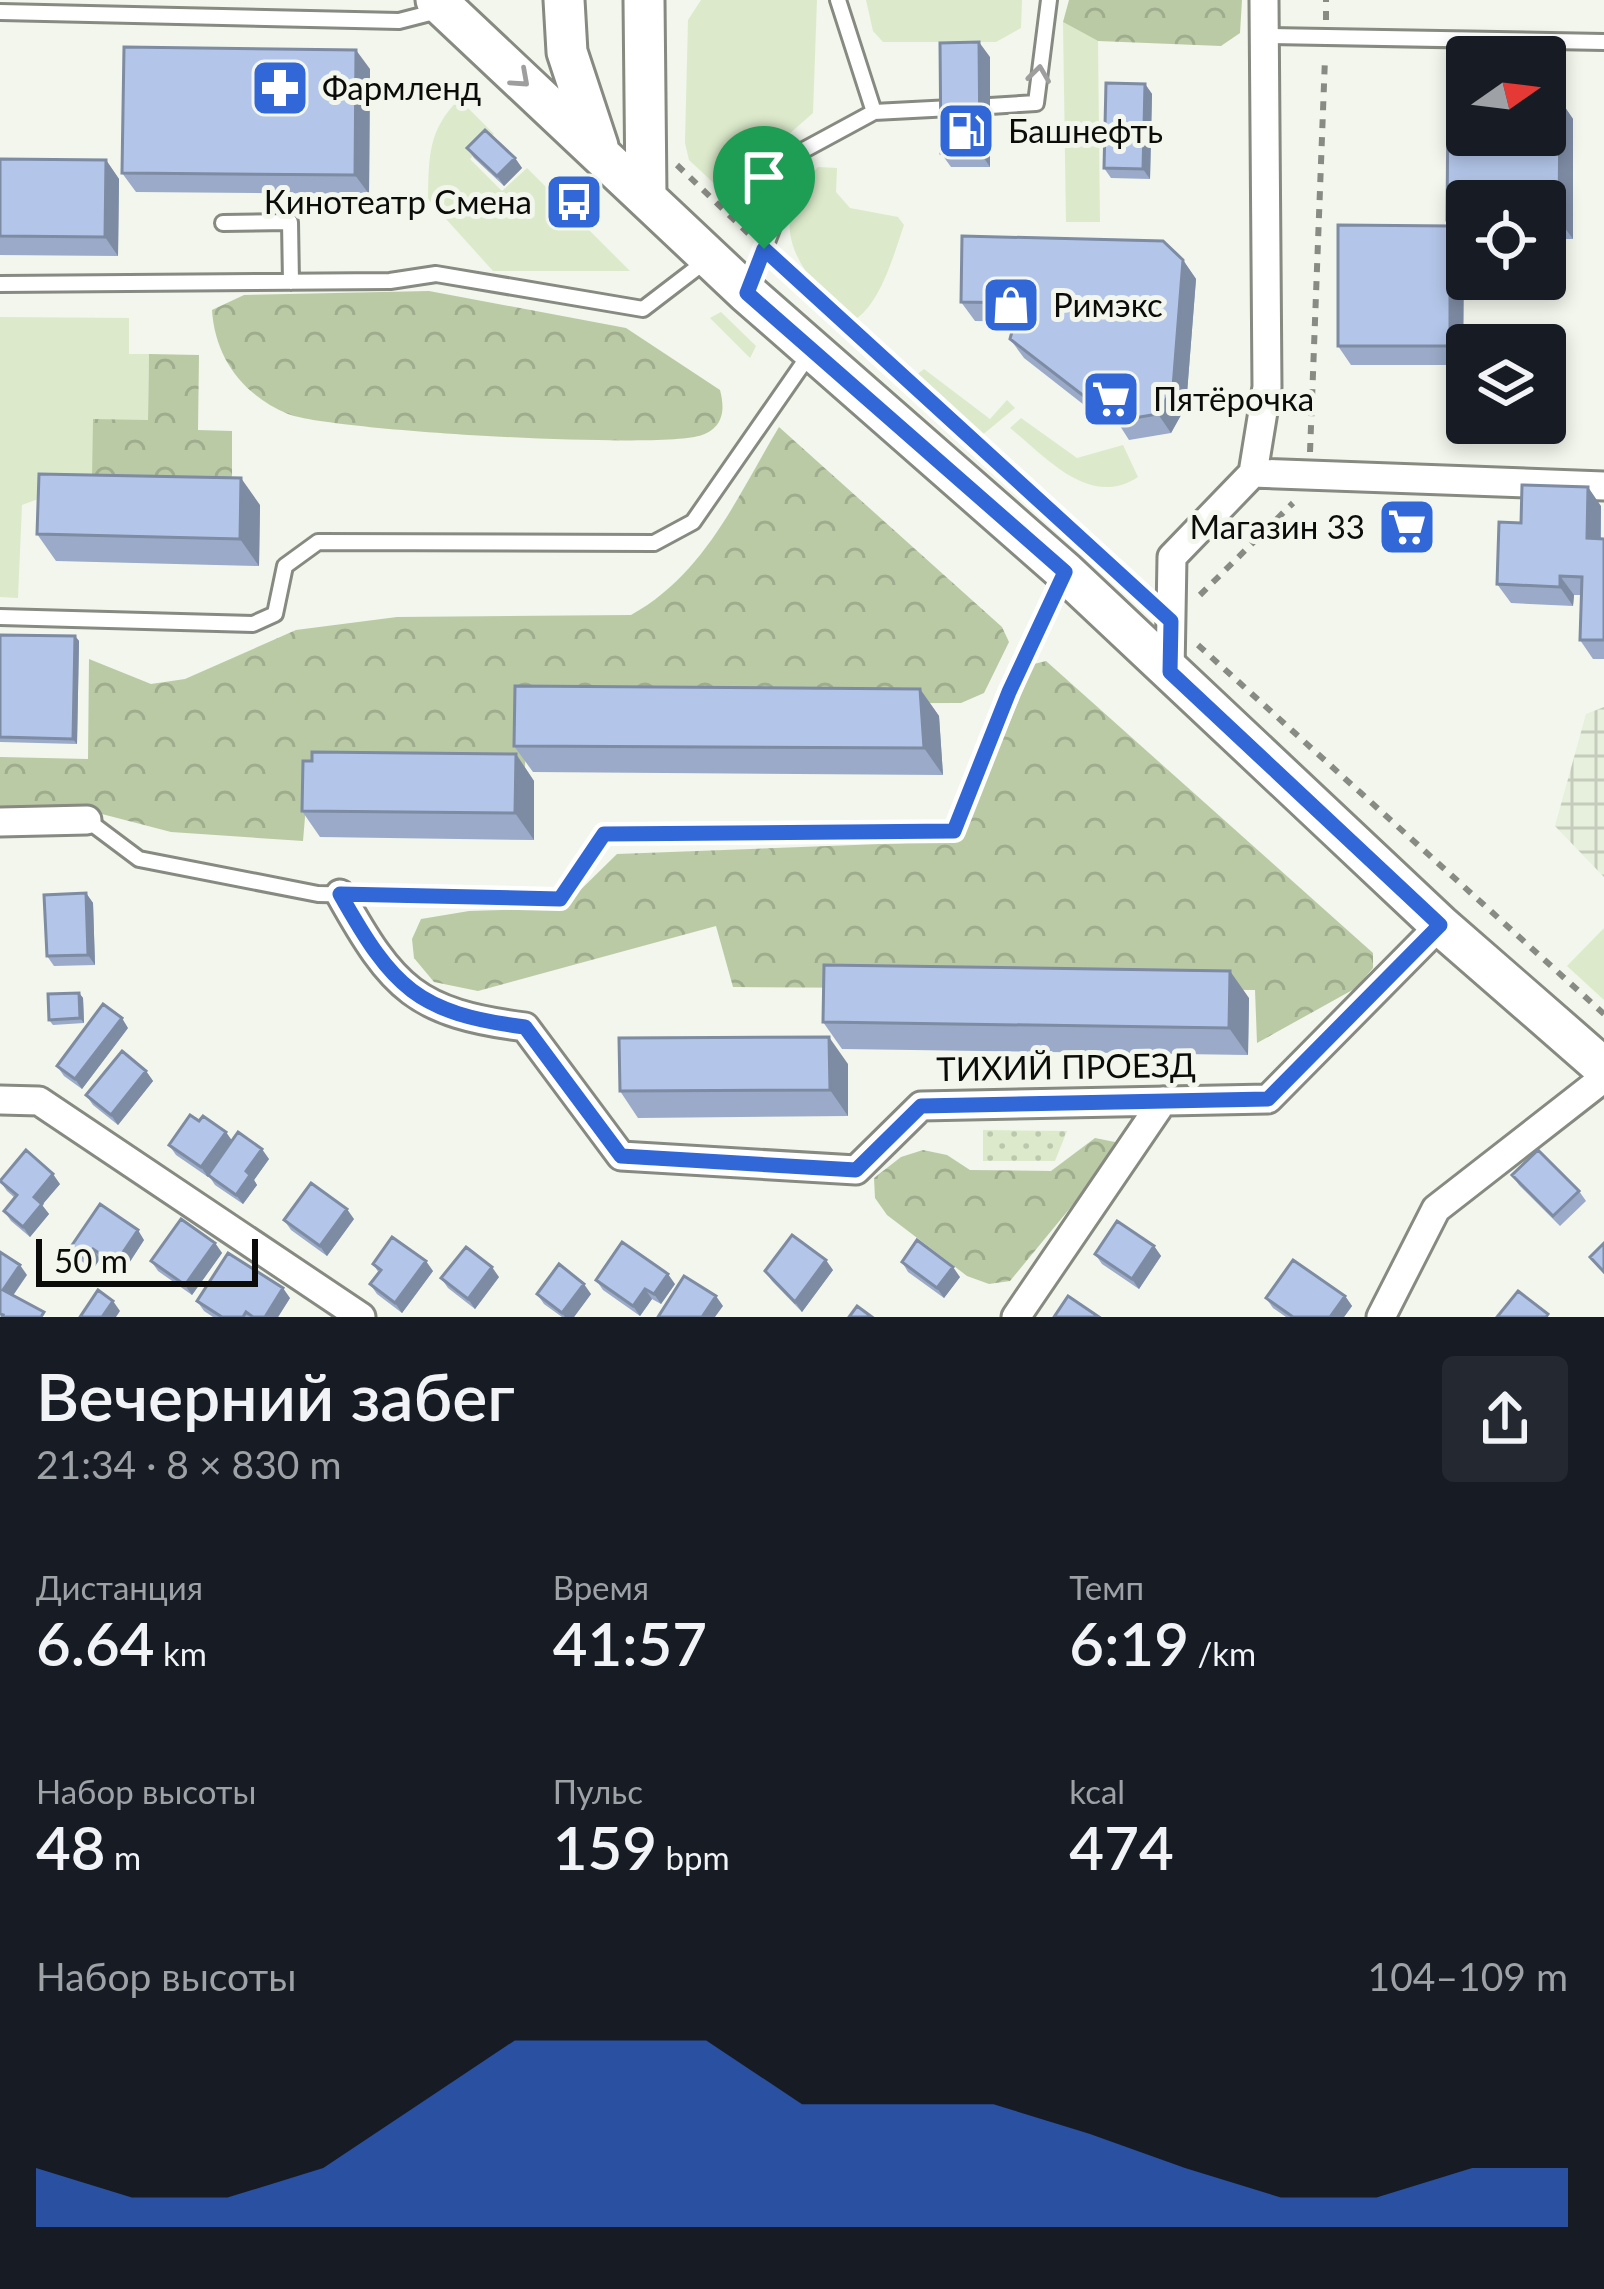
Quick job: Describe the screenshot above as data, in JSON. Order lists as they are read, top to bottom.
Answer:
{
  "streets": {
    "street": ["ТИХИЙ ПРОЕЗД"]
  },
  "places": {
    "pharmacy": ["Фармленд"],
    "fuel station": ["Башнефть"],
    "bus stop": ["Кинотеатр Смена"],
    "shop": ["Римэкс"],
    "supermarket": ["Пятёрочка", "Магазин 33"]
  },
  "scale_bar": "50 m",
  "north": "right",
  "page": {
    "scale": "50 m",
    "heading": ["Вечерний забег", "21:34 · 8 × 830 m"],
    "stats": [
      ["Дистанция", "6.64 km"],
      ["Время", "41:57"],
      ["Темп", "6:19 /km"],
      ["Набор высоты", "48 m"],
      ["Пульс", "159 bpm"],
      ["kcal", "474"]
    ],
    "chart": ["Набор высоты", "104–109 m"]
  }
}
